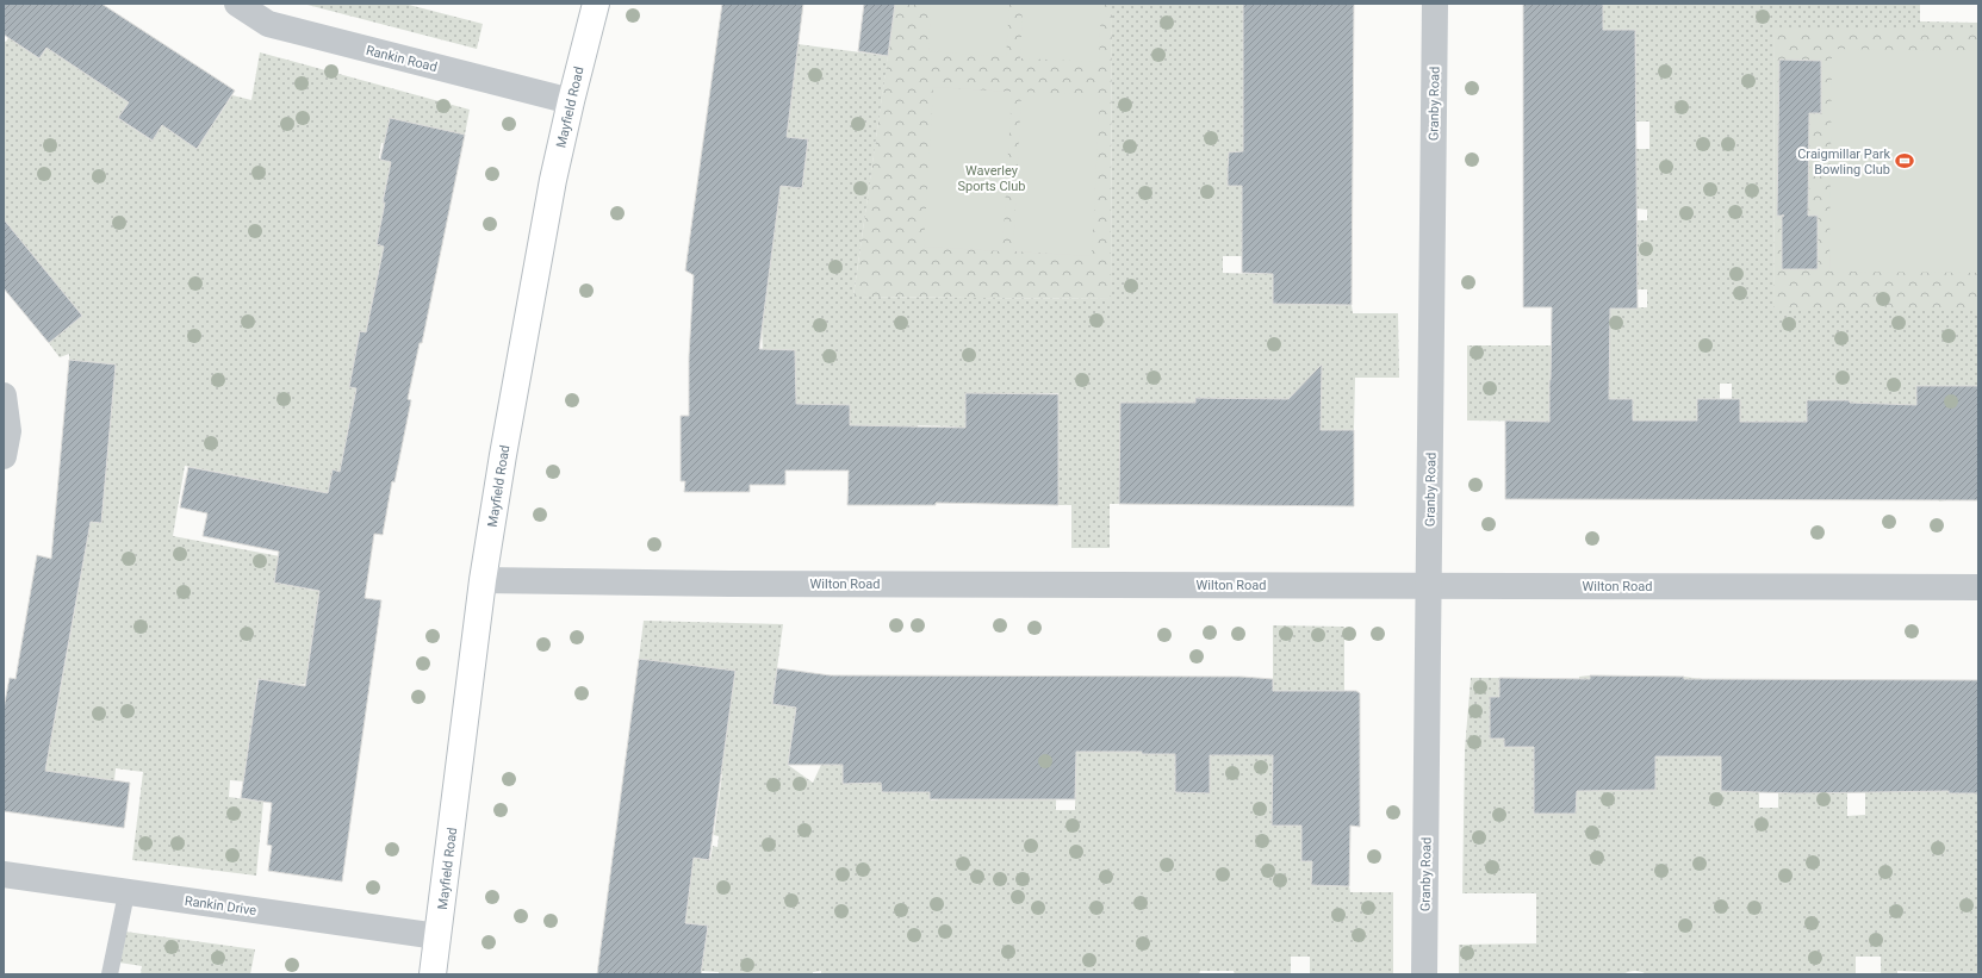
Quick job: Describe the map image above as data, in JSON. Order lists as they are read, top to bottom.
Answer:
{
  "streets": {
    "street": [
      "Rankin Road",
      "Granby Road",
      "Mayfield Road",
      "Wilton Road",
      "Rankin Drive"
    ]
  },
  "crossings": [
    ["Rankin Road", "Mayfield Road"],
    ["Granby Road", "Wilton Road"],
    ["Mayfield Road", "Wilton Road"],
    ["Mayfield Road", "Rankin Drive"]
  ],
  "parks": ["Waverley Sports Club"],
  "places": {
    "sports": ["Craigmillar Park Bowling Club"]
  }
}
